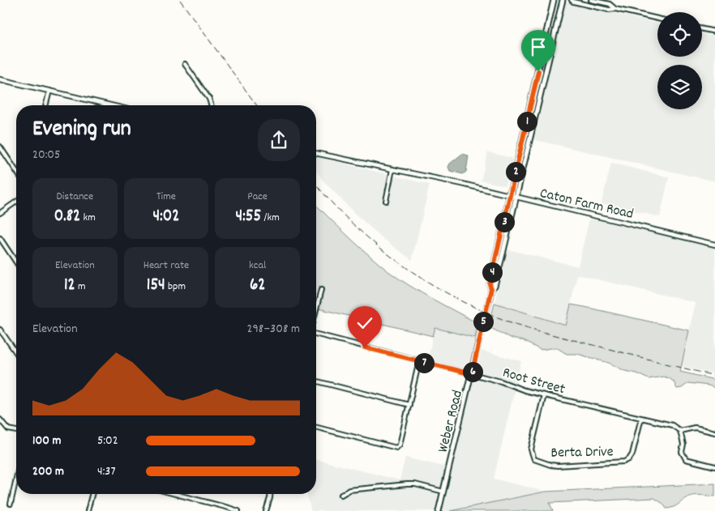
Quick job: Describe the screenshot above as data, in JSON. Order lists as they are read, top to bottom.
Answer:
{
  "streets": {
    "main road": ["Weber Road"],
    "street": ["Caton Farm Road", "Root Street", "Berta Drive"]
  },
  "crossings": [
    ["Caton Farm Road", "Weber Road"],
    ["Root Street", "Weber Road"],
    ["Root Street", "Berta Drive"]
  ],
  "page": {
    "heading": ["Evening run", "20:05"],
    "pins": [
      "1",
      "2",
      "3",
      "4",
      "5",
      "7",
      "6"
    ],
    "stats": [
      ["Distance", "0.82 km"],
      ["Time", "4:02"],
      ["Pace", "4:55 /km"],
      ["Elevation", "12 m"],
      ["Heart rate", "154 bpm"],
      ["kcal", "62"]
    ],
    "chart": ["Elevation", "298–308 m"],
    "list": [
      {
        "name": "100 m",
        "note": "5:02"
      },
      {
        "name": "200 m",
        "note": "4:37"
      }
    ]
  }
}
